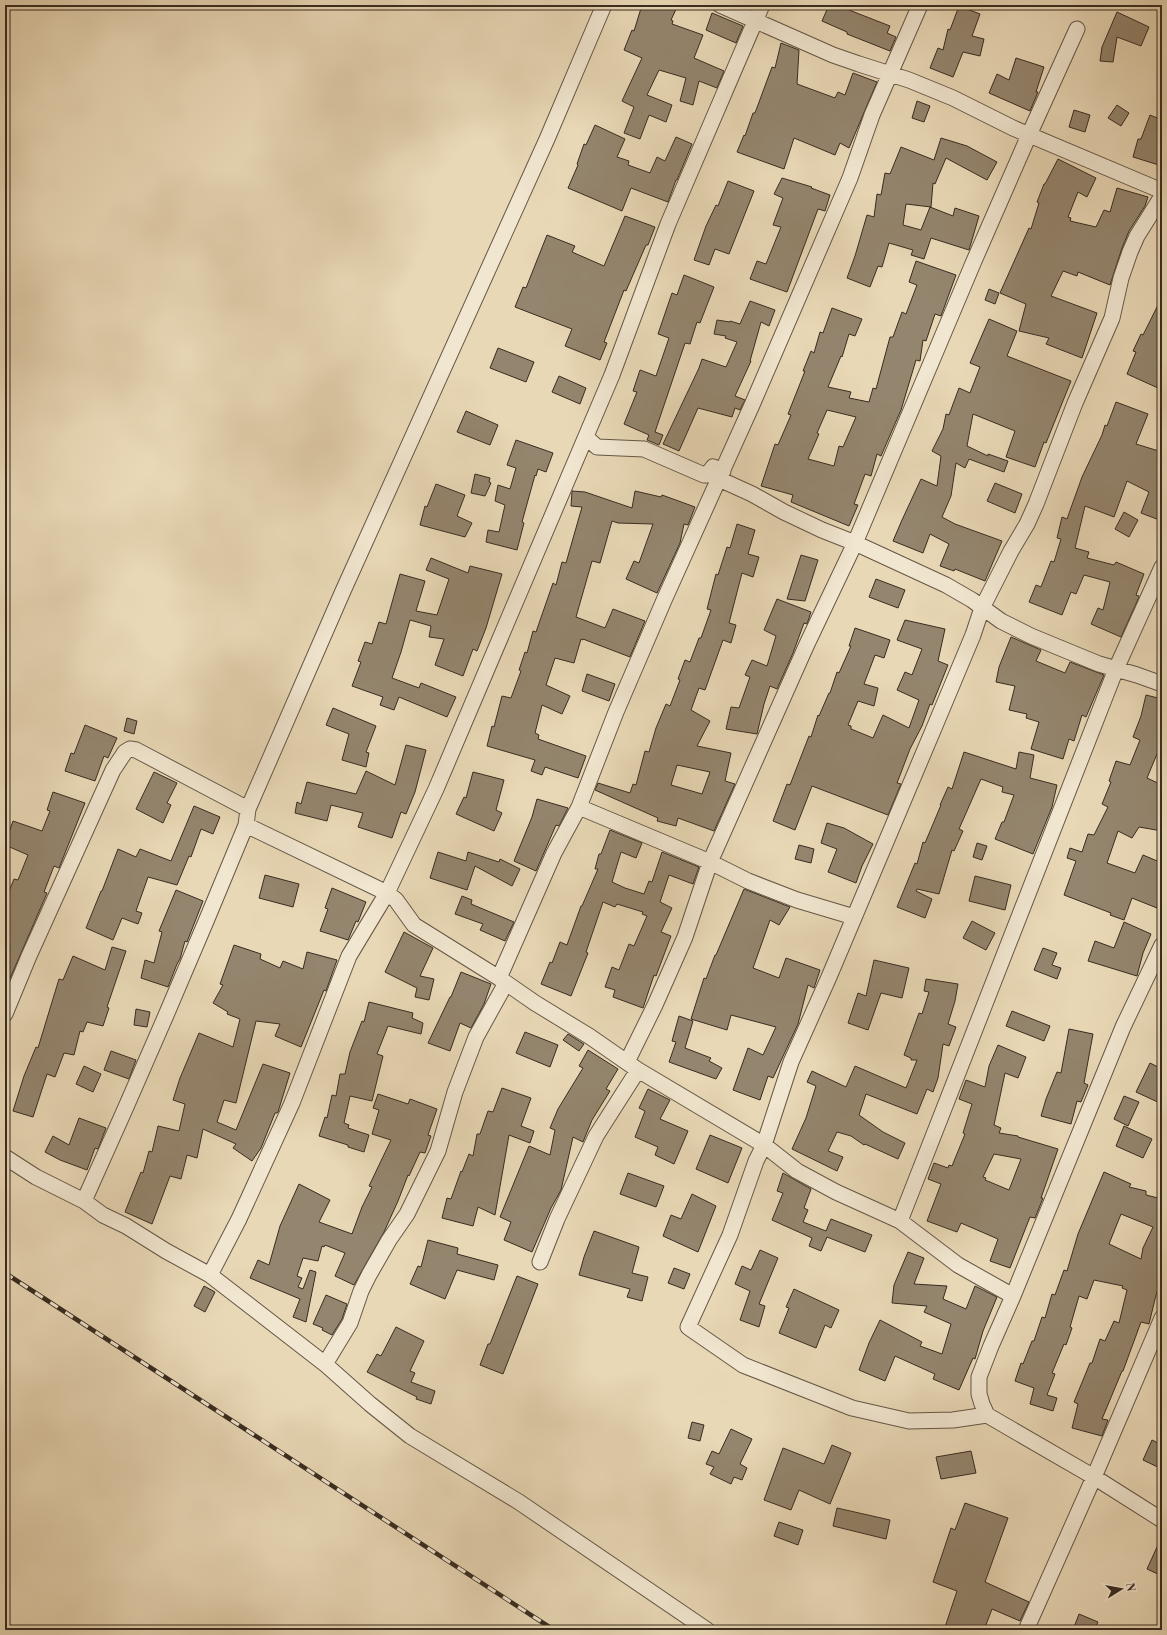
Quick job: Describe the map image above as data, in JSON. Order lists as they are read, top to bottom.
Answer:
{
  "north": "right"
}
